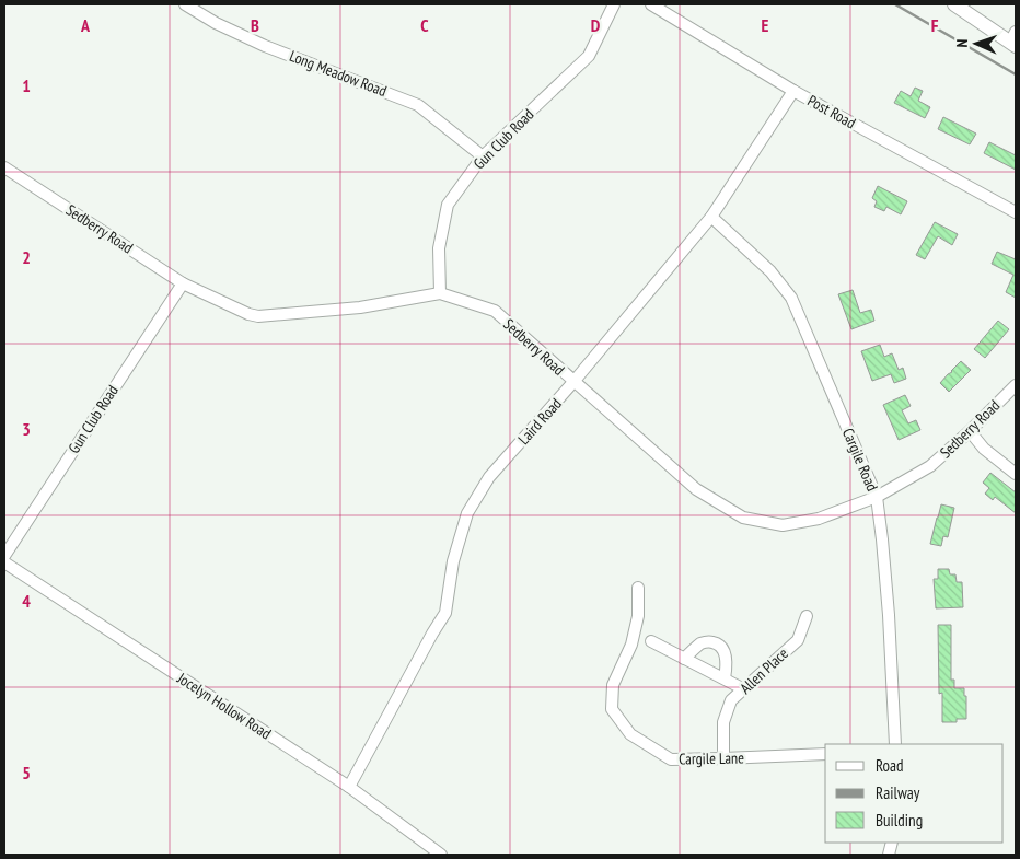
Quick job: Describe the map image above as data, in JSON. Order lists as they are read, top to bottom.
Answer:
{
  "streets": {
    "street": [
      "Long Meadow Road",
      "Post Road",
      "Gun Club Road",
      "Sedberry Road",
      "Laird Road",
      "Cargile Road",
      "Allen Place",
      "Jocelyn Hollow Road",
      "Cargile Lane"
    ]
  },
  "crossings": [
    ["Long Meadow Road", "Gun Club Road"],
    ["Post Road", "Laird Road"],
    ["Gun Club Road", "Sedberry Road"],
    ["Sedberry Road", "Laird Road"],
    ["Sedberry Road", "Cargile Road"],
    ["Laird Road", "Cargile Road"],
    ["Laird Road", "Jocelyn Hollow Road"],
    ["Allen Place", "Cargile Lane"]
  ],
  "legend": ["Road", "Railway", "Building"],
  "north": "left",
  "grid": {
    "columns": [
      "A",
      "B",
      "C",
      "D",
      "E",
      "F"
    ],
    "rows": [
      "1",
      "2",
      "3",
      "4",
      "5"
    ]
  }
}
